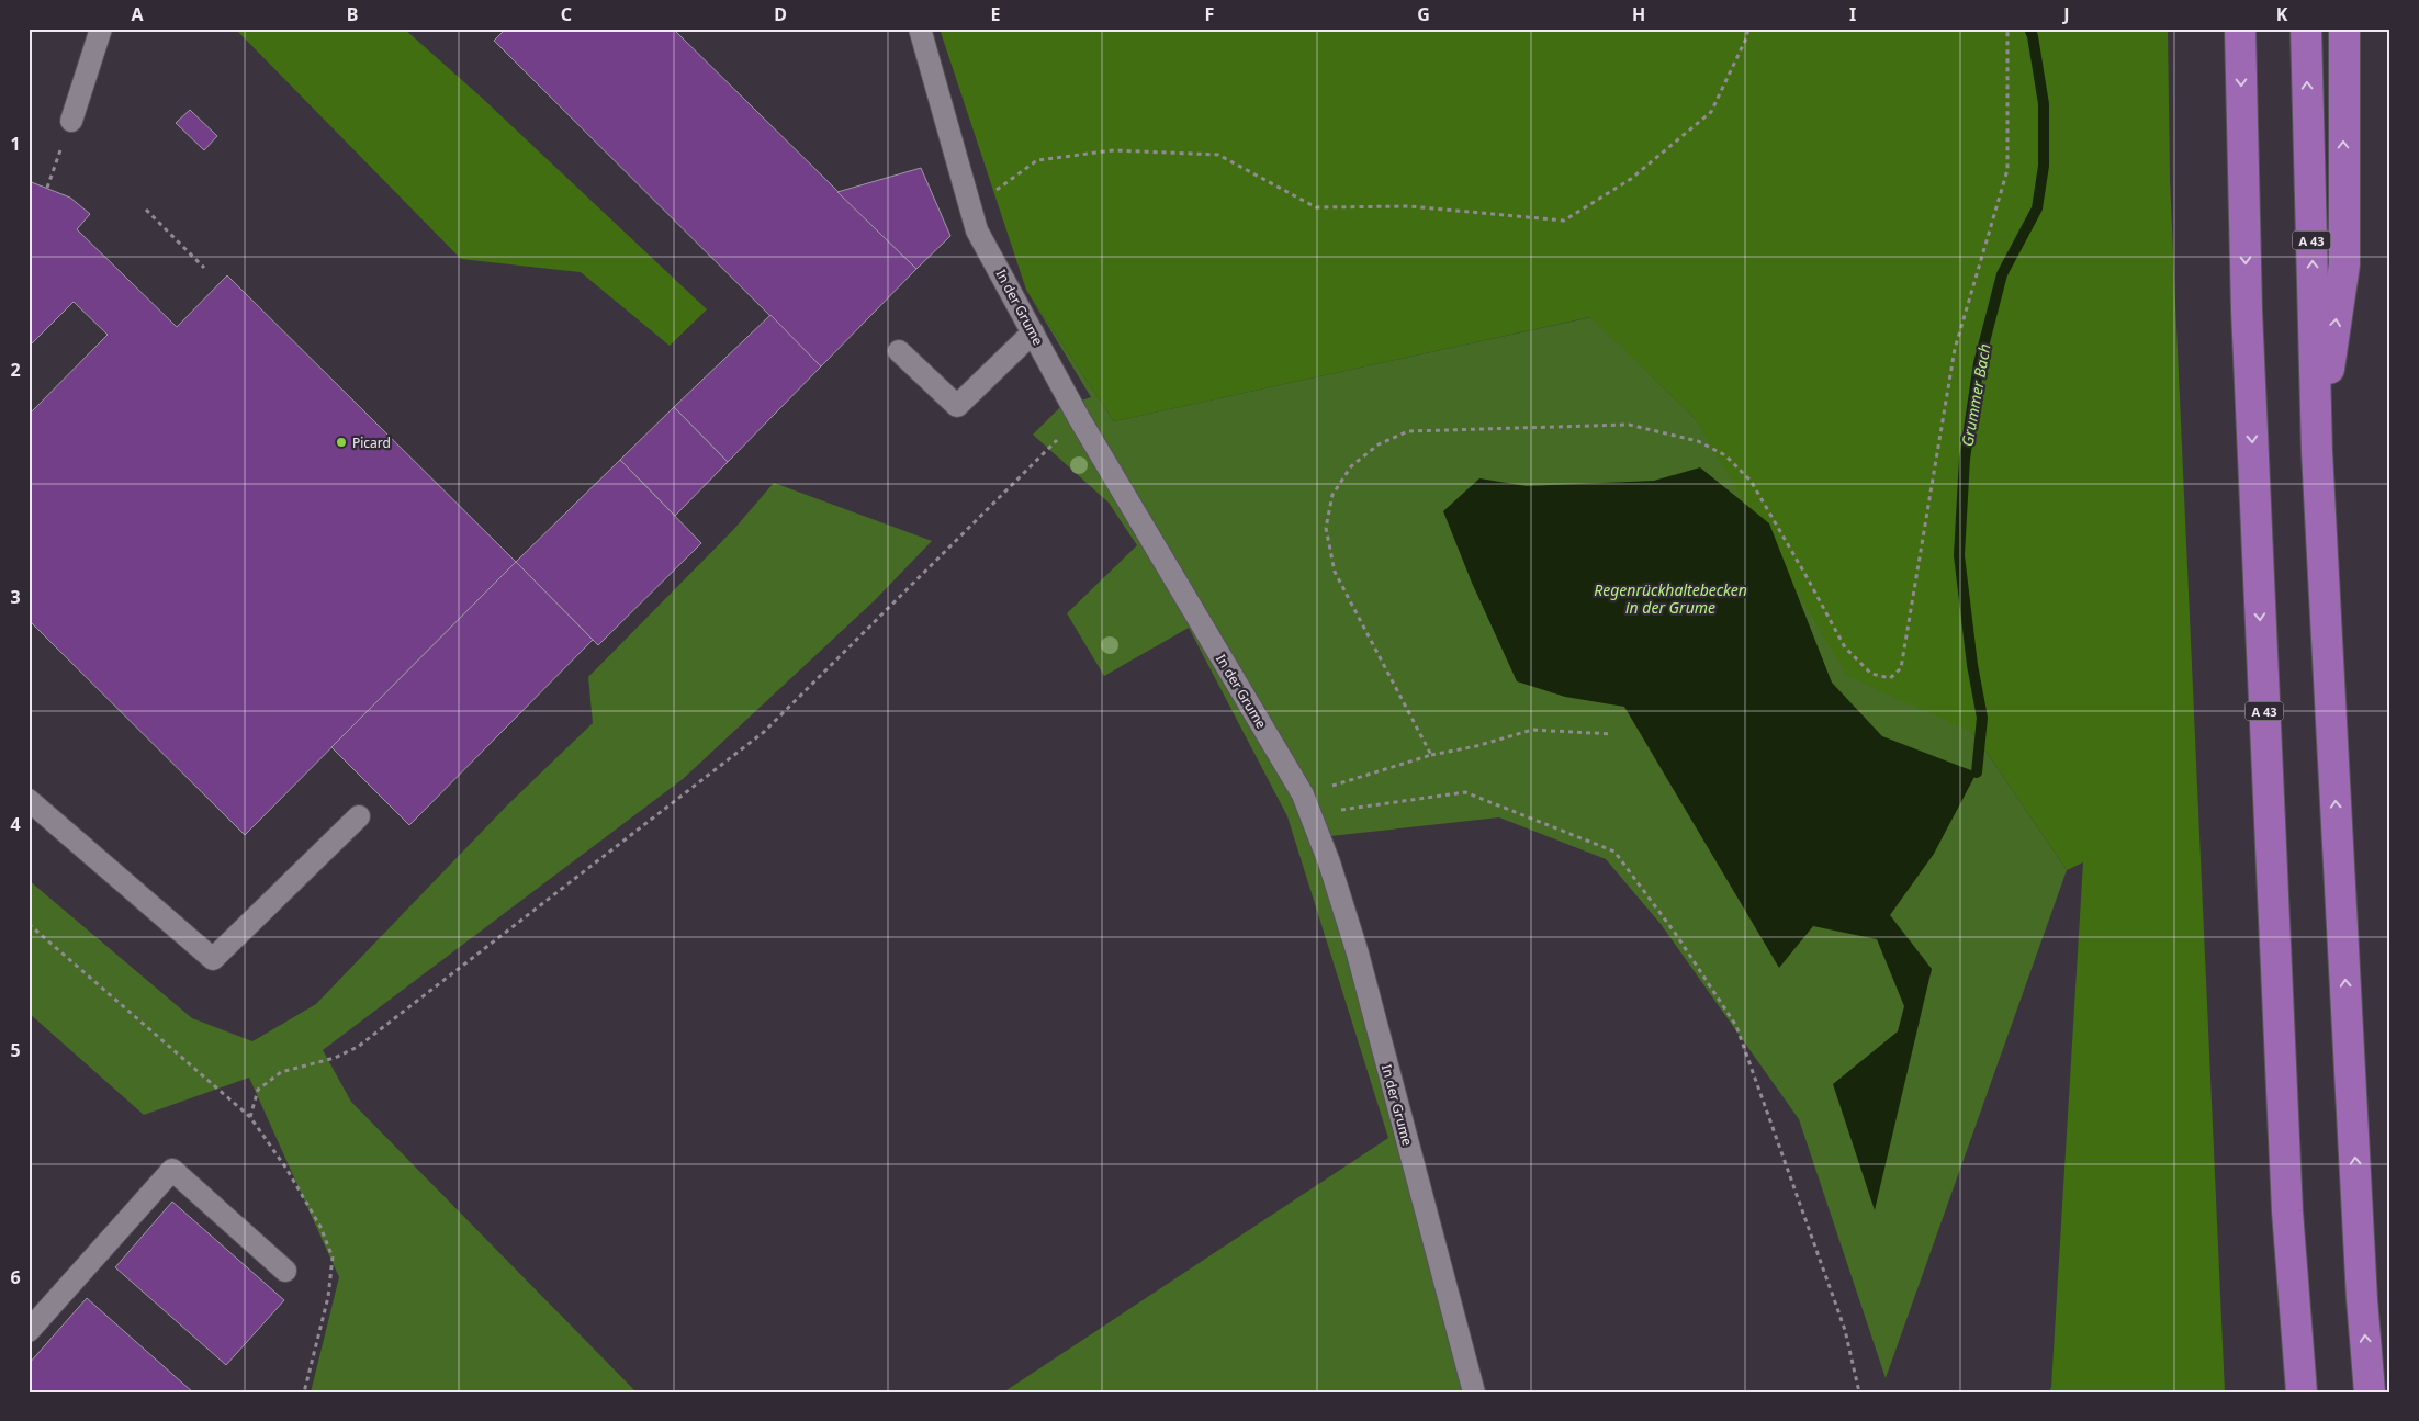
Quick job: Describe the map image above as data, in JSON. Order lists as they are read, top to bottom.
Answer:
{
  "streets": {
    "highway": ["A 43"],
    "lane": ["In der Grume"]
  },
  "water": ["Grummer Bach", "Regenrückhaltebecken in der Grume"],
  "places": ["Picard"],
  "grid": {
    "columns": [
      "A",
      "B",
      "C",
      "D",
      "E",
      "F",
      "G",
      "H",
      "I",
      "J",
      "K"
    ],
    "rows": [
      "1",
      "2",
      "3",
      "4",
      "5",
      "6"
    ]
  }
}
